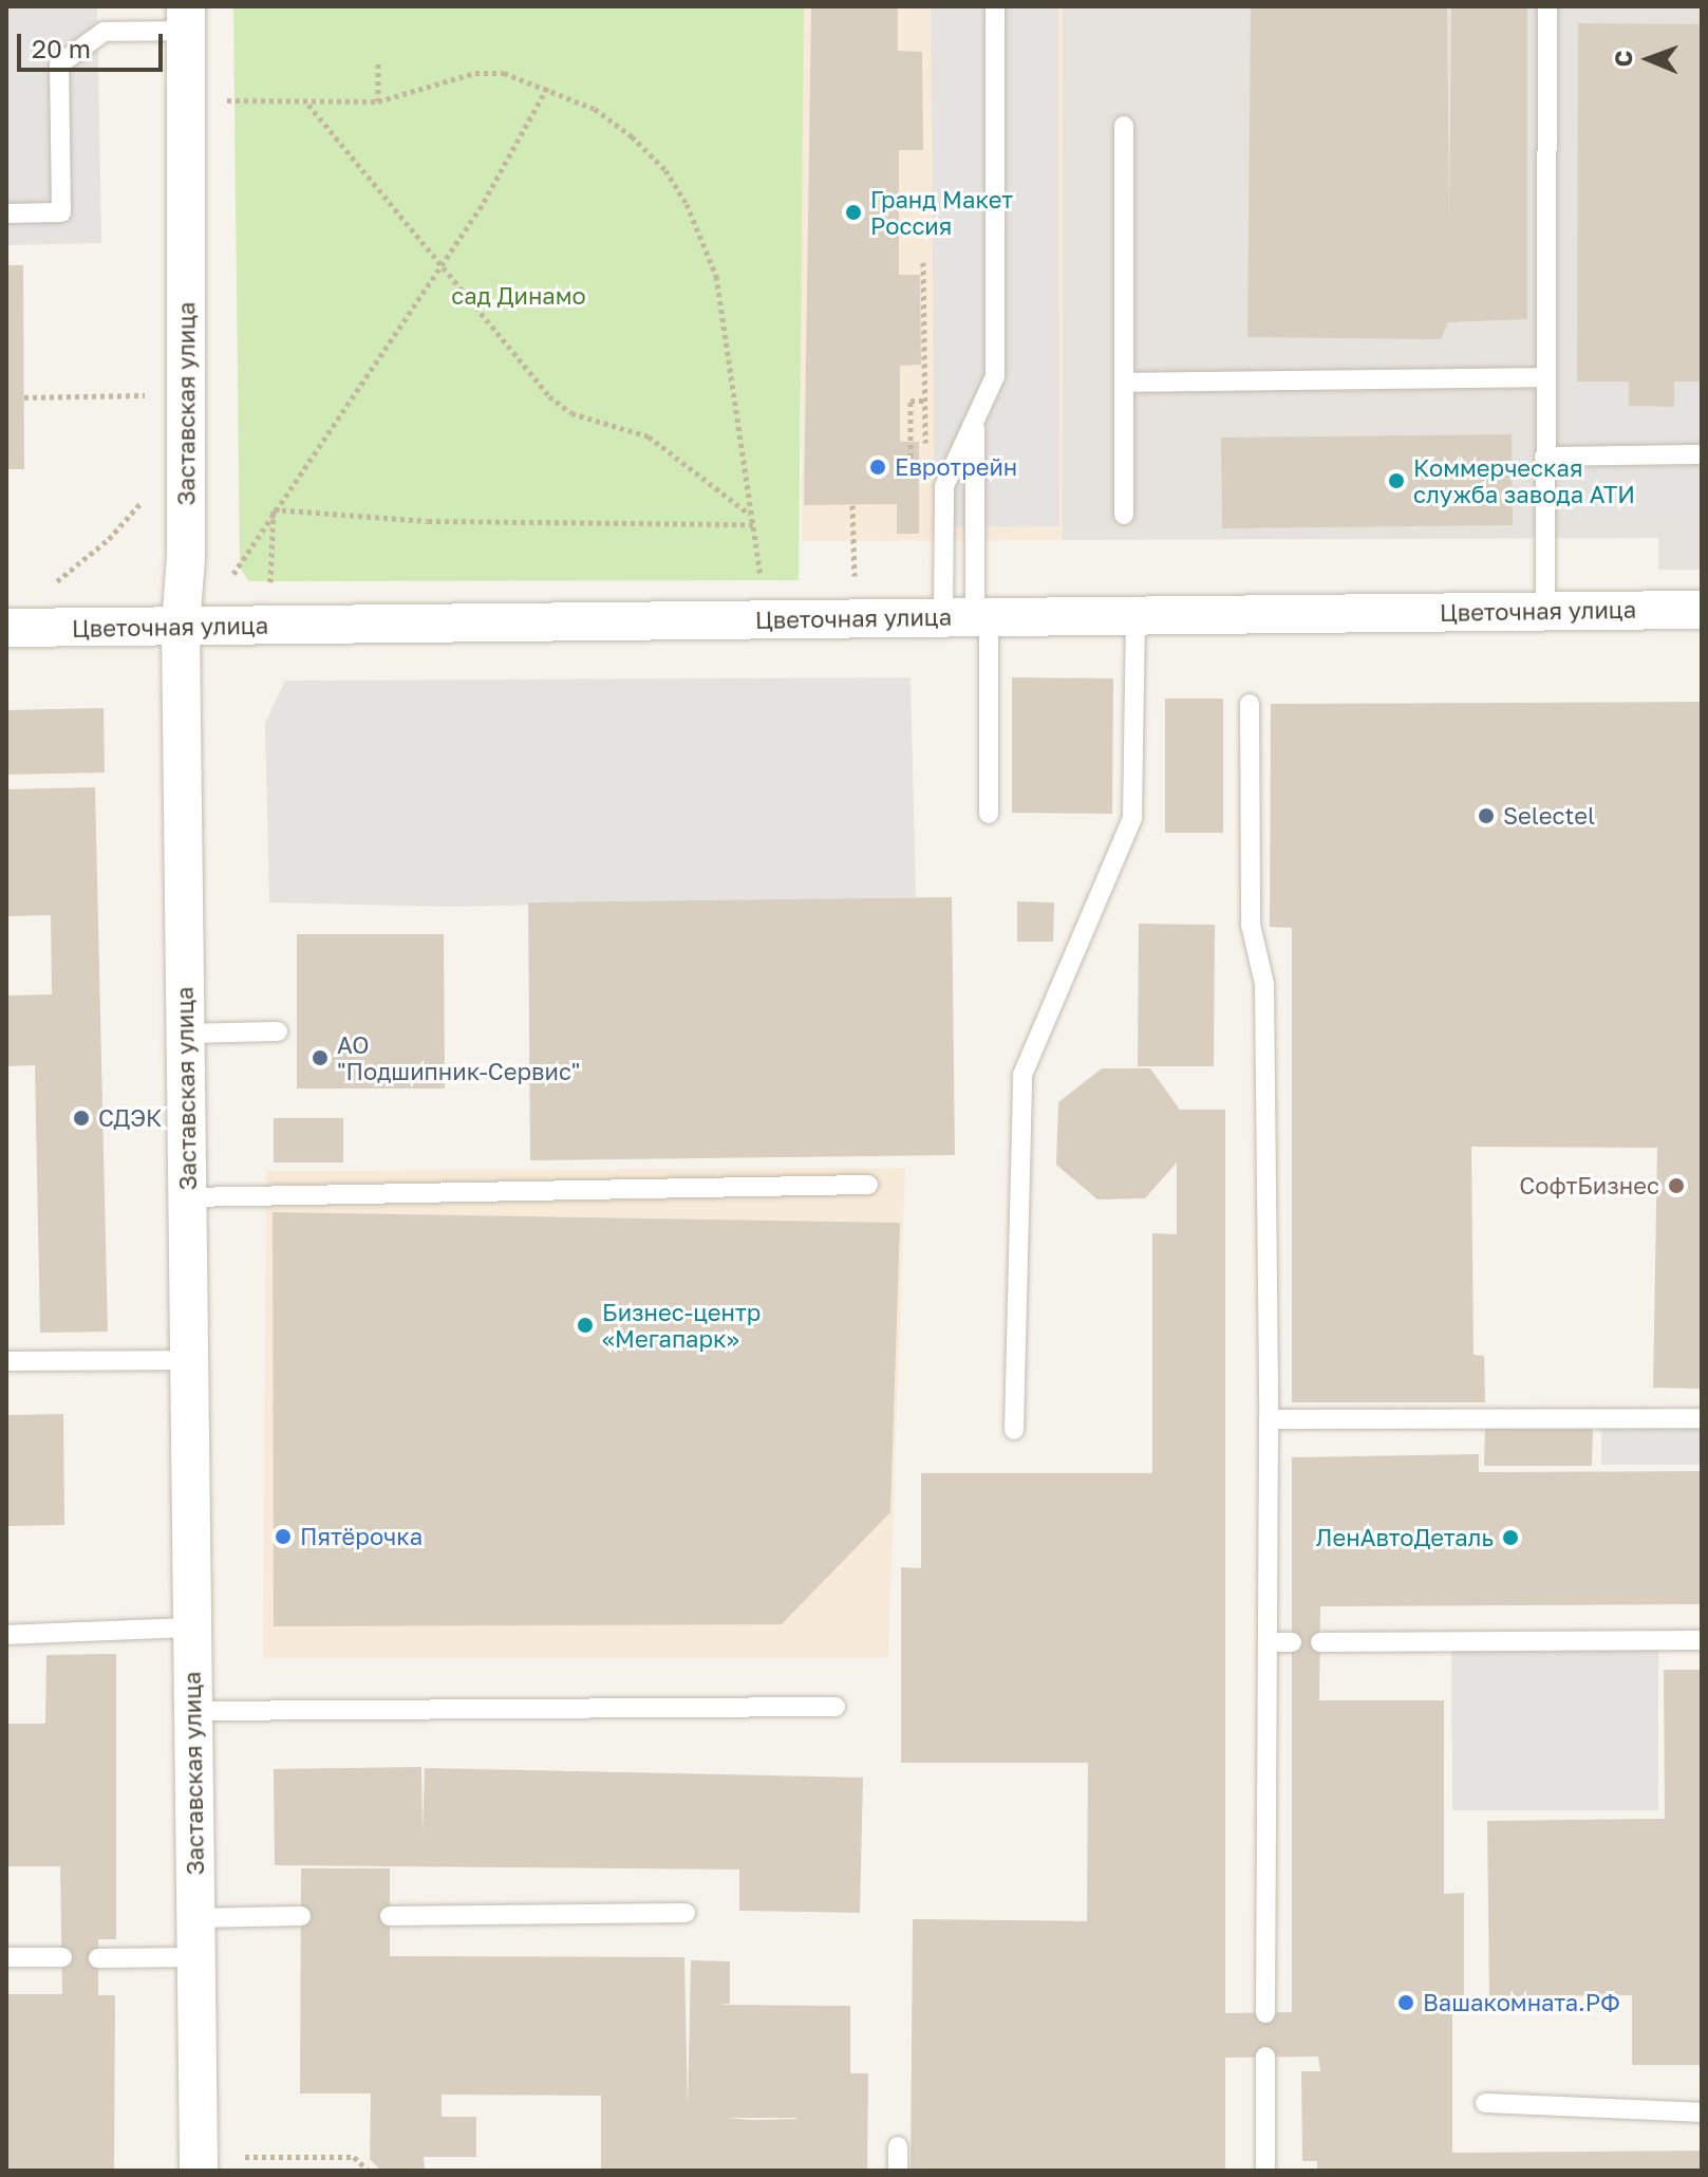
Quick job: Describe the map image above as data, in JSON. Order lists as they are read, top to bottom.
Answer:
{
  "streets": {
    "street": ["Заставская улица", "Цветочная улица"]
  },
  "crossings": [
    ["Заставская улица", "Цветочная улица"]
  ],
  "parks": ["сад Динамо"],
  "places": [
    "Гранд Макет Россия",
    "Евротрейн",
    "Коммерческая служба завода АТИ",
    "Selectel",
    "АО \"Подшипник-Сервис\"",
    "СДЭК",
    "СофтБизнес",
    "Бизнес-центр «Мегапарк»",
    "Пятёрочка",
    "ЛенАвтоДеталь",
    "Вашакомната.РФ"
  ],
  "scale_bar": "20 m",
  "north": "left"
}
